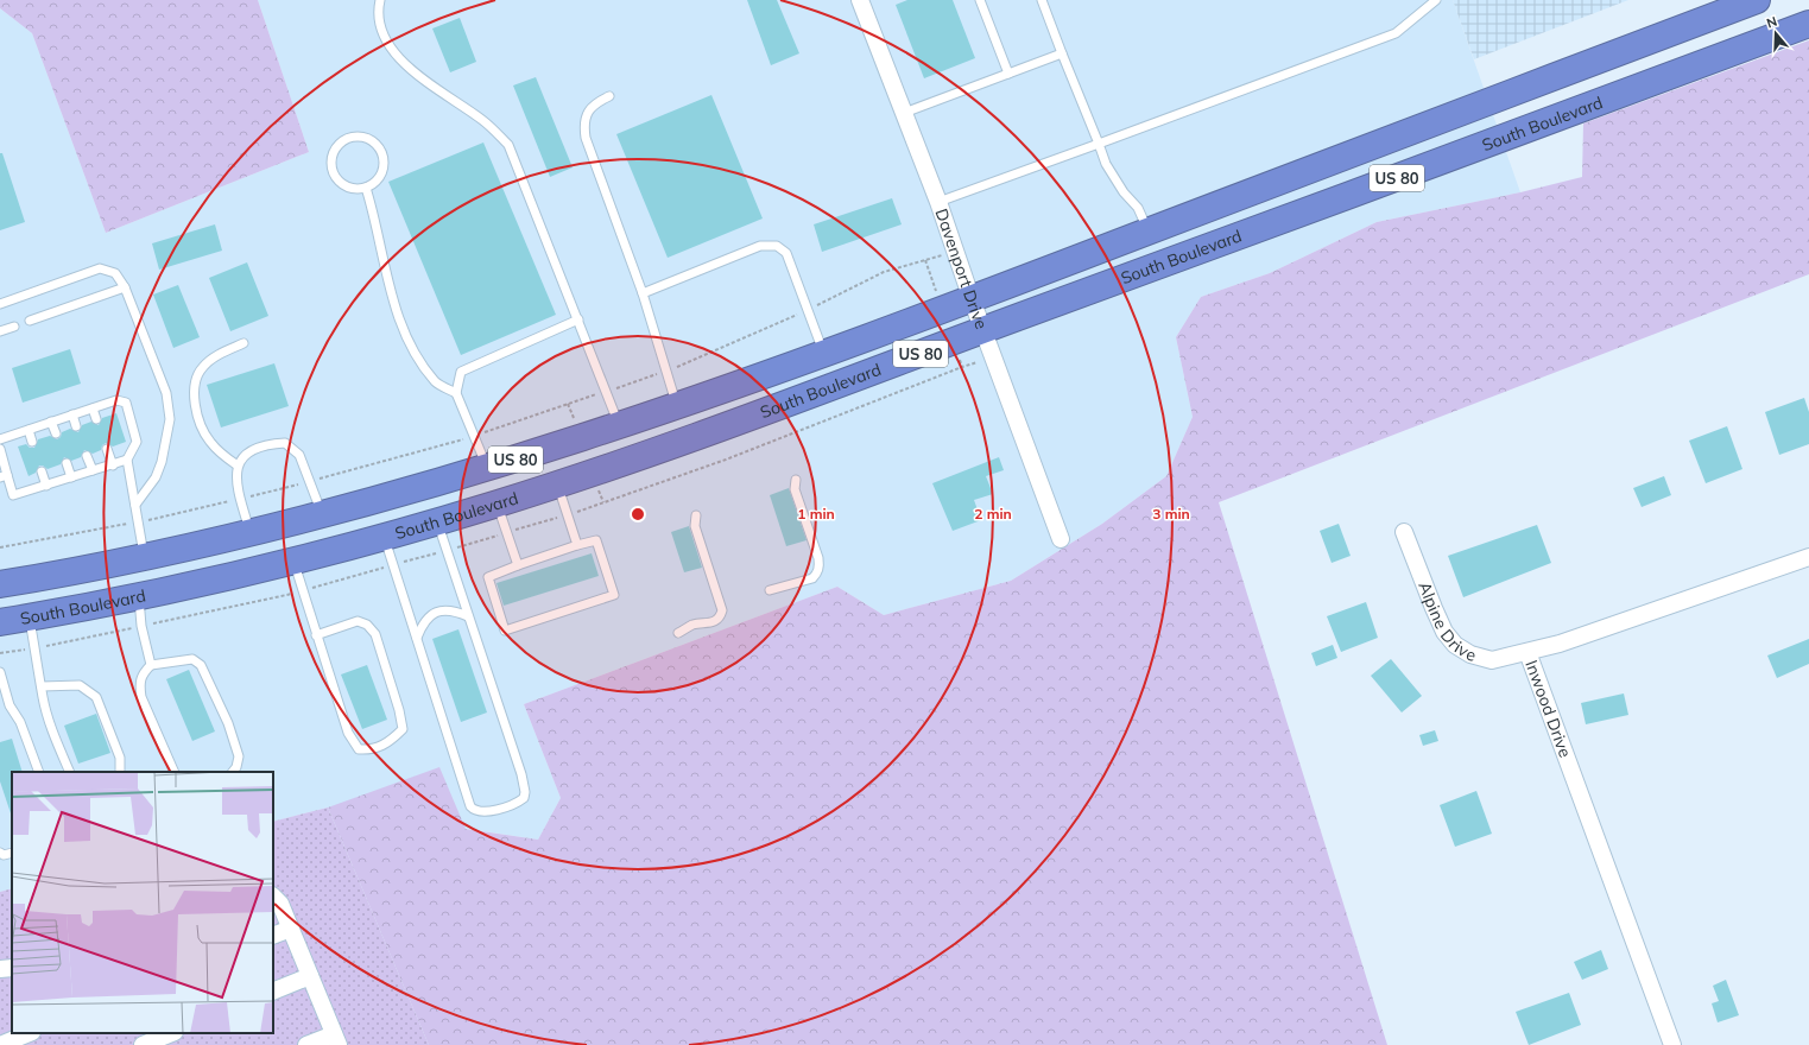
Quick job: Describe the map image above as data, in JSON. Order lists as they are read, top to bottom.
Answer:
{
  "streets": {
    "highway": ["South Boulevard", "US 80"],
    "street": ["Davenport Drive", "Alpine Drive", "Inwood Drive"]
  },
  "crossings": [
    ["South Boulevard", "Davenport Drive"],
    ["Alpine Drive", "Inwood Drive"]
  ],
  "north": "top",
  "rings": ["1 min", "2 min", "3 min"]
}
